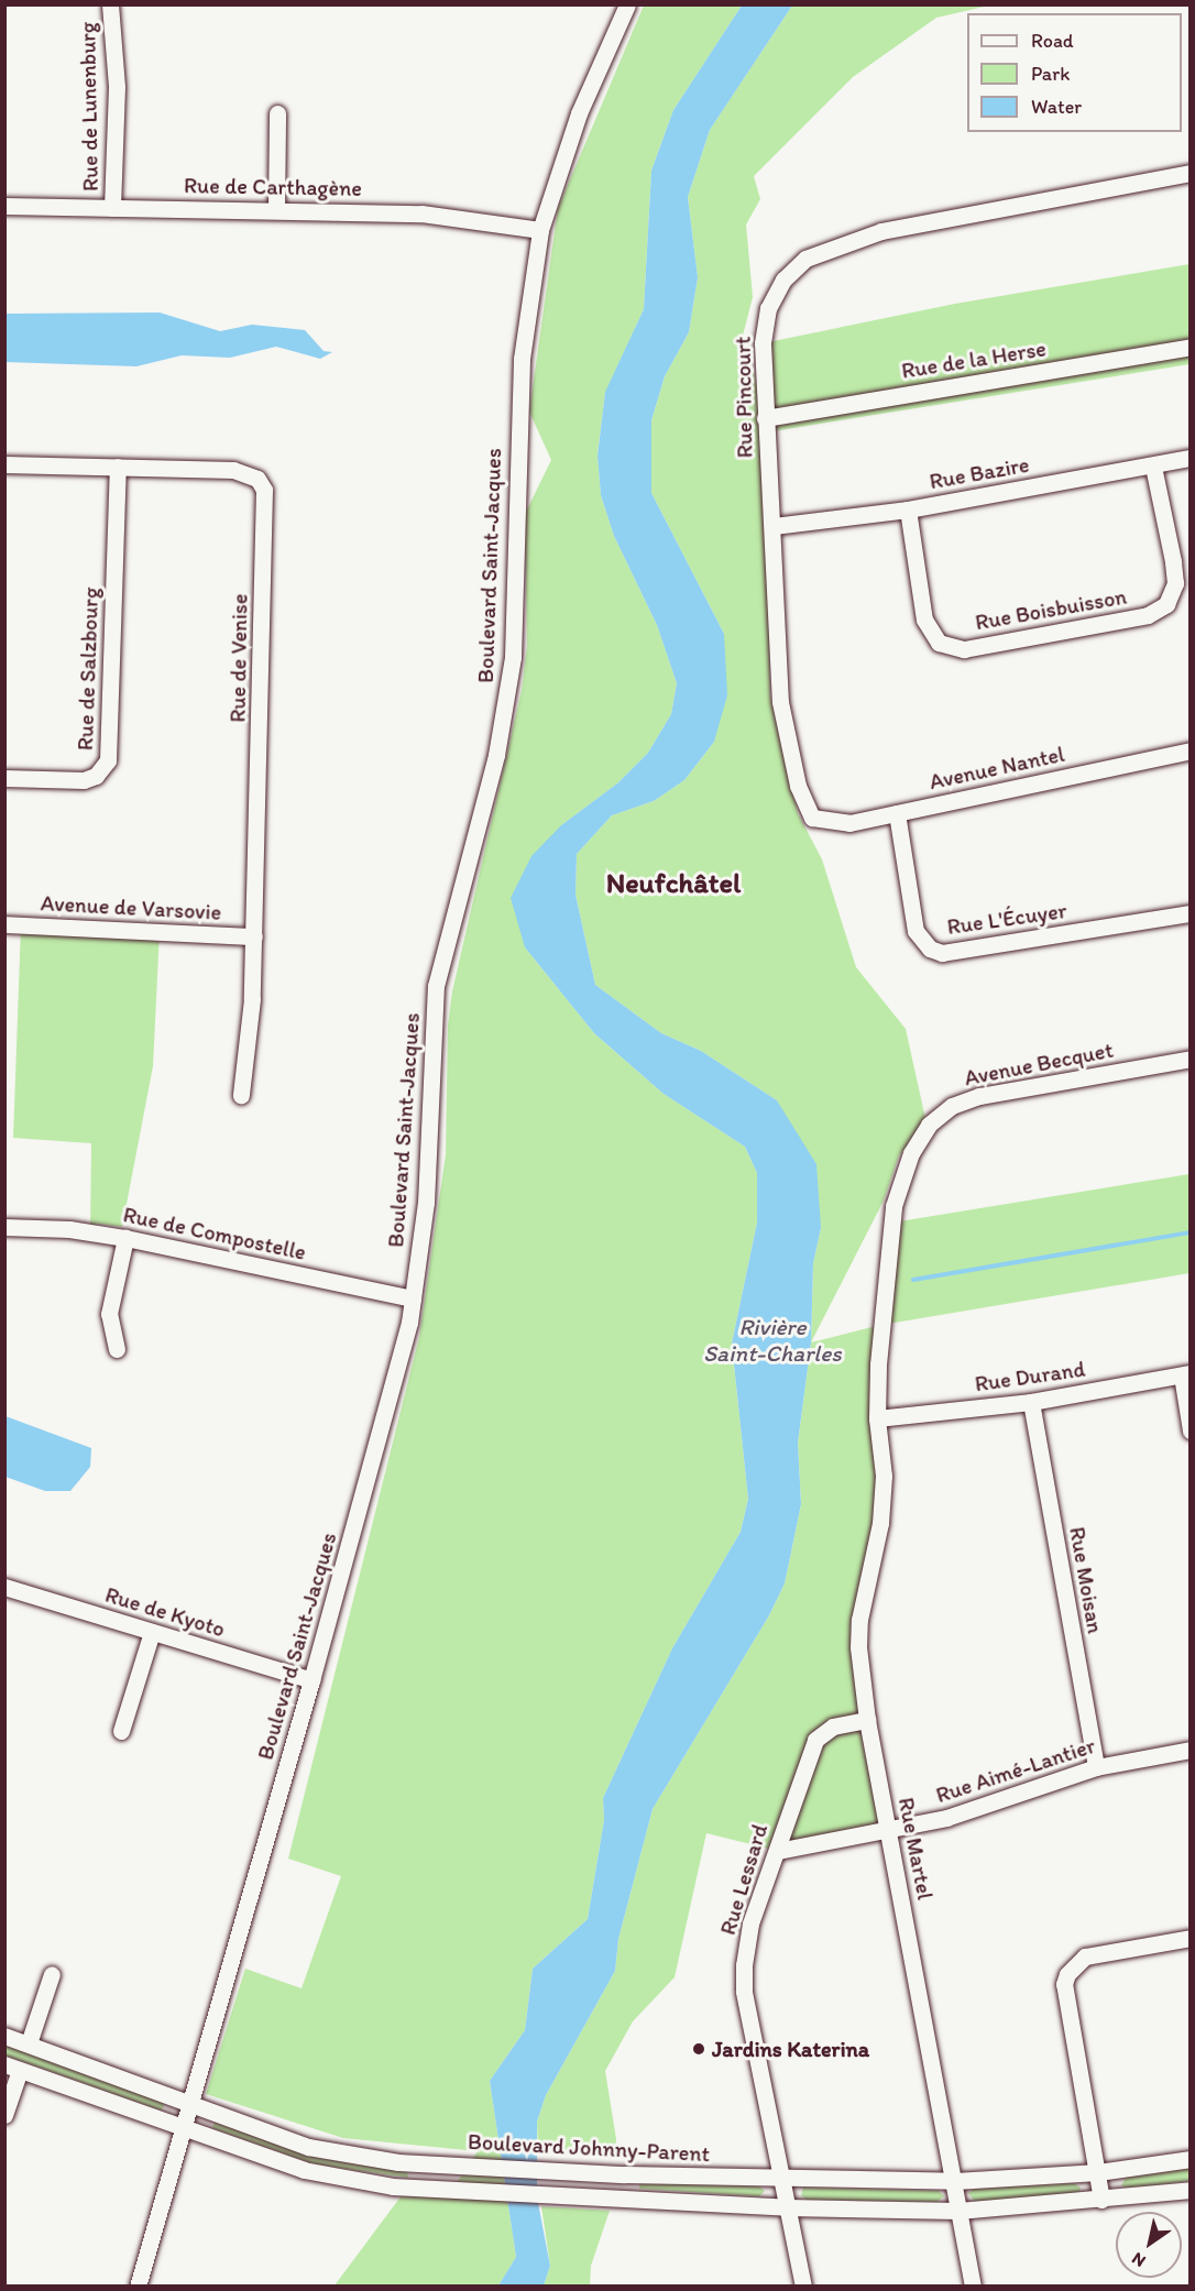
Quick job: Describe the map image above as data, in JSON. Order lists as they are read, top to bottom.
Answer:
{
  "streets": {
    "street": [
      "Rue de Lunenburg",
      "Rue de Carthagène",
      "Rue de la Herse",
      "Rue Pincourt",
      "Rue Bazire",
      "Boulevard Saint-Jacques",
      "Rue Boisbuisson",
      "Rue de Venise",
      "Rue de Salzbourg",
      "Avenue Nantel",
      "Avenue de Varsovie",
      "Rue L'Écuyer",
      "Avenue Becquet",
      "Rue de Compostelle",
      "Rue Durand",
      "Rue Moisan",
      "Rue de Kyoto",
      "Rue Aimé-Lantier",
      "Rue Martel",
      "Rue Lessard",
      "Boulevard Johnny-Parent"
    ]
  },
  "crossings": [
    ["Rue de Lunenburg", "Rue de Carthagène"],
    ["Rue de Carthagène", "Boulevard Saint-Jacques"],
    ["Rue de la Herse", "Rue Pincourt"],
    ["Rue Pincourt", "Rue Bazire"],
    ["Rue Pincourt", "Avenue Nantel"],
    ["Rue Bazire", "Rue Boisbuisson"],
    ["Boulevard Saint-Jacques", "Rue de Compostelle"],
    ["Boulevard Saint-Jacques", "Rue de Kyoto"],
    ["Boulevard Saint-Jacques", "Boulevard Johnny-Parent"],
    ["Rue de Venise", "Rue de Salzbourg"],
    ["Rue de Venise", "Avenue de Varsovie"],
    ["Avenue Nantel", "Rue L'Écuyer"],
    ["Avenue Becquet", "Rue Durand"],
    ["Avenue Becquet", "Rue Martel"],
    ["Rue Durand", "Rue Moisan"],
    ["Rue Durand", "Rue Martel"],
    ["Rue Moisan", "Rue Aimé-Lantier"],
    ["Rue Aimé-Lantier", "Rue Martel"],
    ["Rue Aimé-Lantier", "Rue Lessard"],
    ["Rue Martel", "Rue Lessard"],
    ["Rue Martel", "Boulevard Johnny-Parent"],
    ["Rue Lessard", "Boulevard Johnny-Parent"]
  ],
  "districts": ["Neufchâtel"],
  "water": ["Rivière Saint-Charles"],
  "places": ["Jardins Katerina"],
  "legend": ["Road", "Park", "Water"],
  "north": "bottom left"
}
